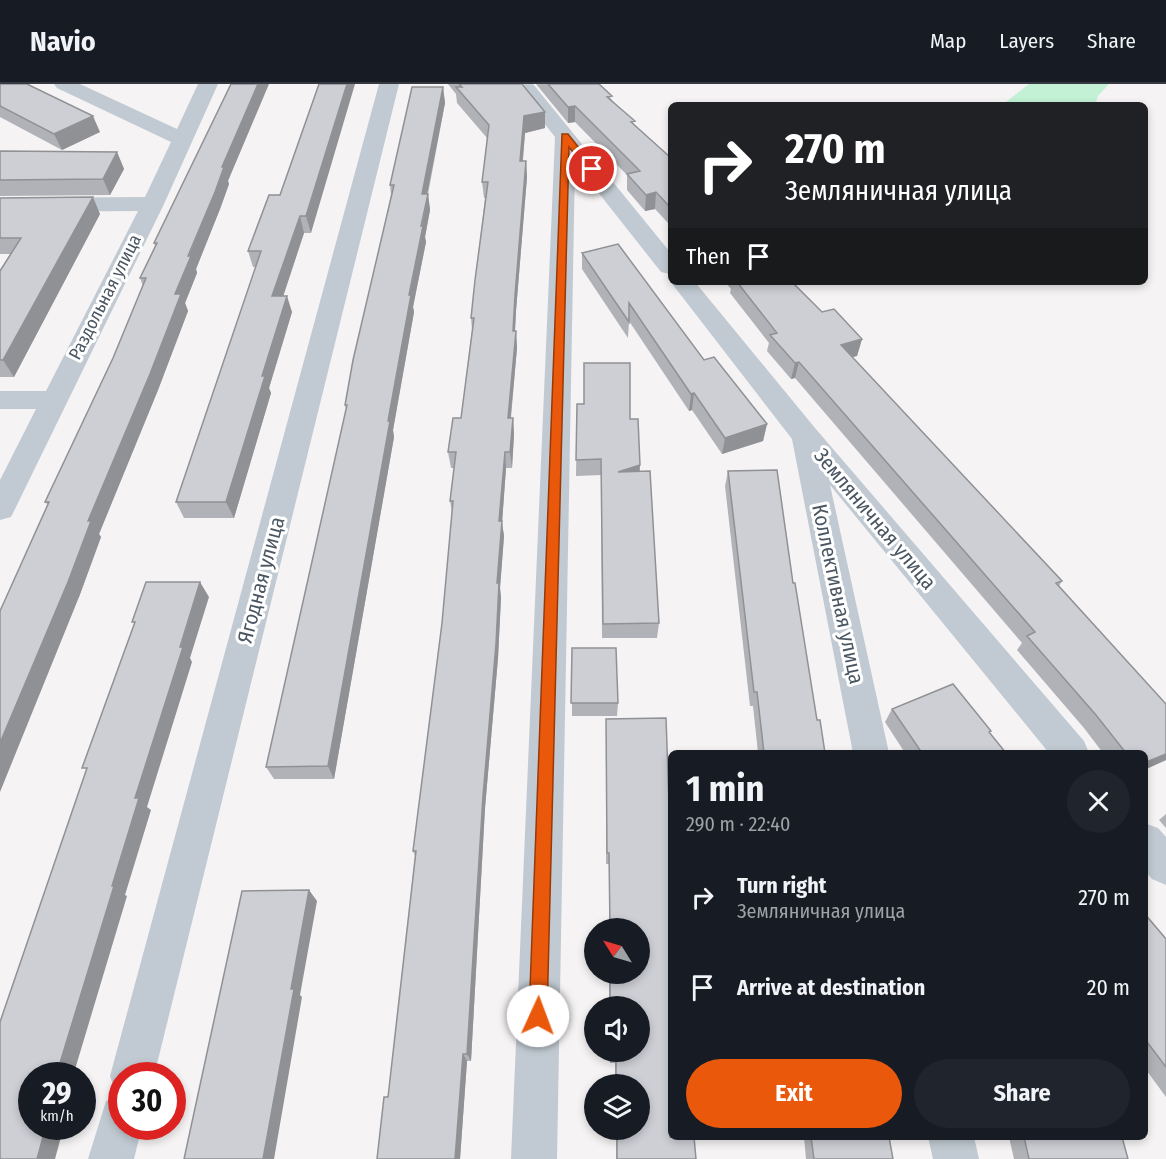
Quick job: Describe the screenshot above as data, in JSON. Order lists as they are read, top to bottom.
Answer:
{
  "streets": {
    "street": [
      "Раздольная улица",
      "Земляничная улица",
      "Ягодная улица",
      "Коллективная улица"
    ]
  },
  "crossings": [
    ["Земляничная улица", "Коллективная улица"]
  ],
  "north": "top left",
  "page": {
    "header": "Navio",
    "nav": ["Map", "Layers", "Share"],
    "turn": ["270 m", "Земляничная улица"],
    "then": "Then",
    "heading": ["1 min", "290 m · 22:40"],
    "list": [
      {
        "name": "Turn right",
        "note": "Земляничная улица",
        "value": "270 m"
      },
      {
        "name": "Arrive at destination",
        "value": "20 m"
      }
    ],
    "buttons": ["Exit", "Share"],
    "speed": "29 km/h",
    "limit": "30"
  }
}
